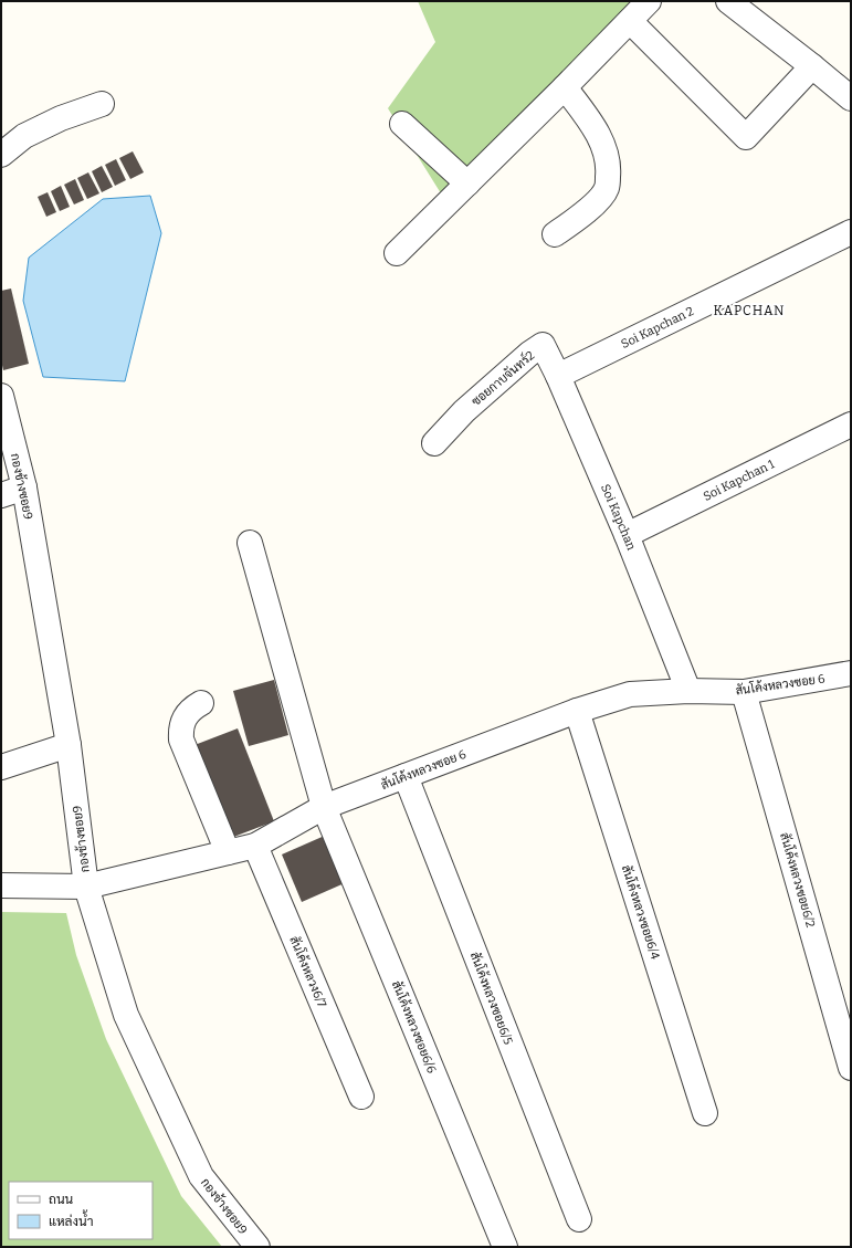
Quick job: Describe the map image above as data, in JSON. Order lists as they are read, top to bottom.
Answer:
{
  "streets": {
    "street": [
      "Soi Kapchan 2",
      "ซอยกาบจันทร์2",
      "Soi Kapchan 1",
      "กองช้างซอย9",
      "Soi Kapchan",
      "สันโค้งหลวงซอย 6",
      "สันโค้งหลวงซอย6/2",
      "สันโค้งหลวงซอย6/4",
      "สันโค้งหลวง6/7",
      "สันโค้งหลวงซอย6/5",
      "สันโค้งหลวงซอย6/6"
    ]
  },
  "crossings": [
    ["Soi Kapchan 2", "Soi Kapchan"],
    ["ซอยกาบจันทร์2", "Soi Kapchan"],
    ["Soi Kapchan 1", "Soi Kapchan"],
    ["กองช้างซอย9", "สันโค้งหลวงซอย 6"],
    ["Soi Kapchan", "สันโค้งหลวงซอย 6"],
    ["สันโค้งหลวงซอย 6", "สันโค้งหลวงซอย6/2"],
    ["สันโค้งหลวงซอย 6", "สันโค้งหลวงซอย6/4"],
    ["สันโค้งหลวงซอย 6", "สันโค้งหลวง6/7"],
    ["สันโค้งหลวงซอย 6", "สันโค้งหลวงซอย6/5"],
    ["สันโค้งหลวงซอย 6", "สันโค้งหลวงซอย6/6"]
  ],
  "districts": ["KAPCHAN"],
  "legend": ["ถนน", "แหล่งน้ำ"]
}
